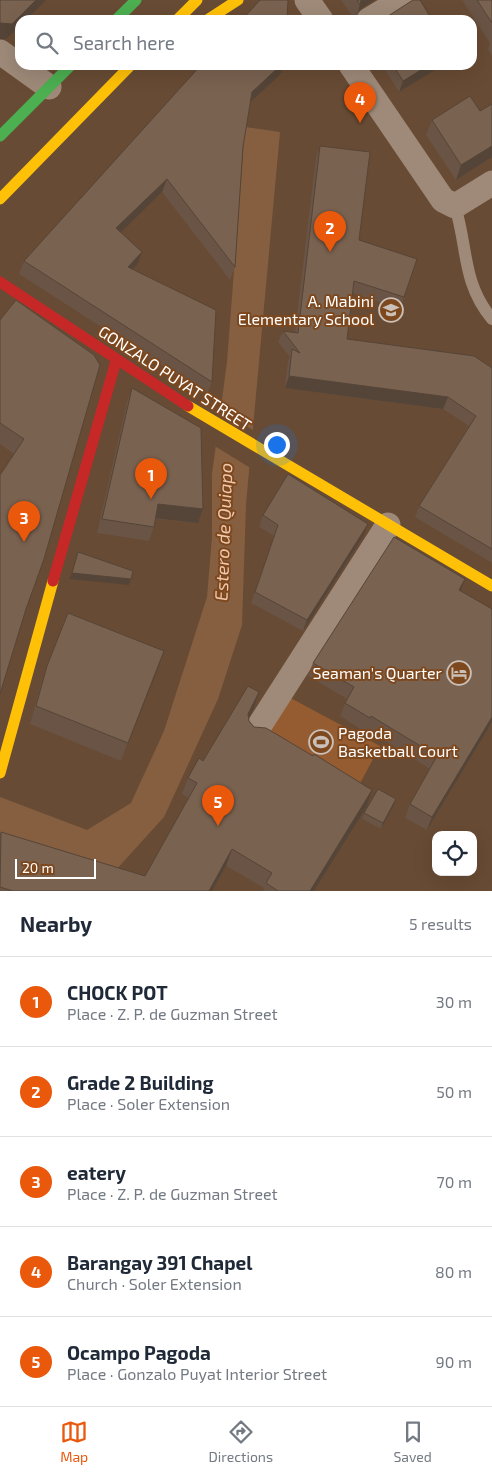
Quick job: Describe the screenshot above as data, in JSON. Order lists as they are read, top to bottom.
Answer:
{
  "streets": {
    "street": ["GONZALO PUYAT STREET"]
  },
  "water": ["Estero de Quiapo"],
  "places": {
    "school or university": ["A. Mabini Elementary School"],
    "hotel": ["Seaman's Quarter"],
    "sports": ["Pagoda Basketball Court"]
  },
  "scale_bar": "20 m",
  "page": {
    "search": "Search here",
    "pins": [
      "4",
      "2",
      "1",
      "3",
      "5"
    ],
    "scale": "20 m",
    "heading": ["Nearby", "5 results"],
    "list": [
      {
        "mark": "1",
        "name": "CHOCK POT",
        "note": "Place · Z. P. de Guzman Street",
        "value": "30 m"
      },
      {
        "mark": "2",
        "name": "Grade 2 Building",
        "note": "Place · Soler Extension",
        "value": "50 m"
      },
      {
        "mark": "3",
        "name": "eatery",
        "note": "Place · Z. P. de Guzman Street",
        "value": "70 m"
      },
      {
        "mark": "4",
        "name": "Barangay 391 Chapel",
        "note": "Church · Soler Extension",
        "value": "80 m"
      },
      {
        "mark": "5",
        "name": "Ocampo Pagoda",
        "note": "Place · Gonzalo Puyat Interior Street",
        "value": "90 m"
      }
    ],
    "nav": ["Map", "Directions", "Saved"]
  }
}
